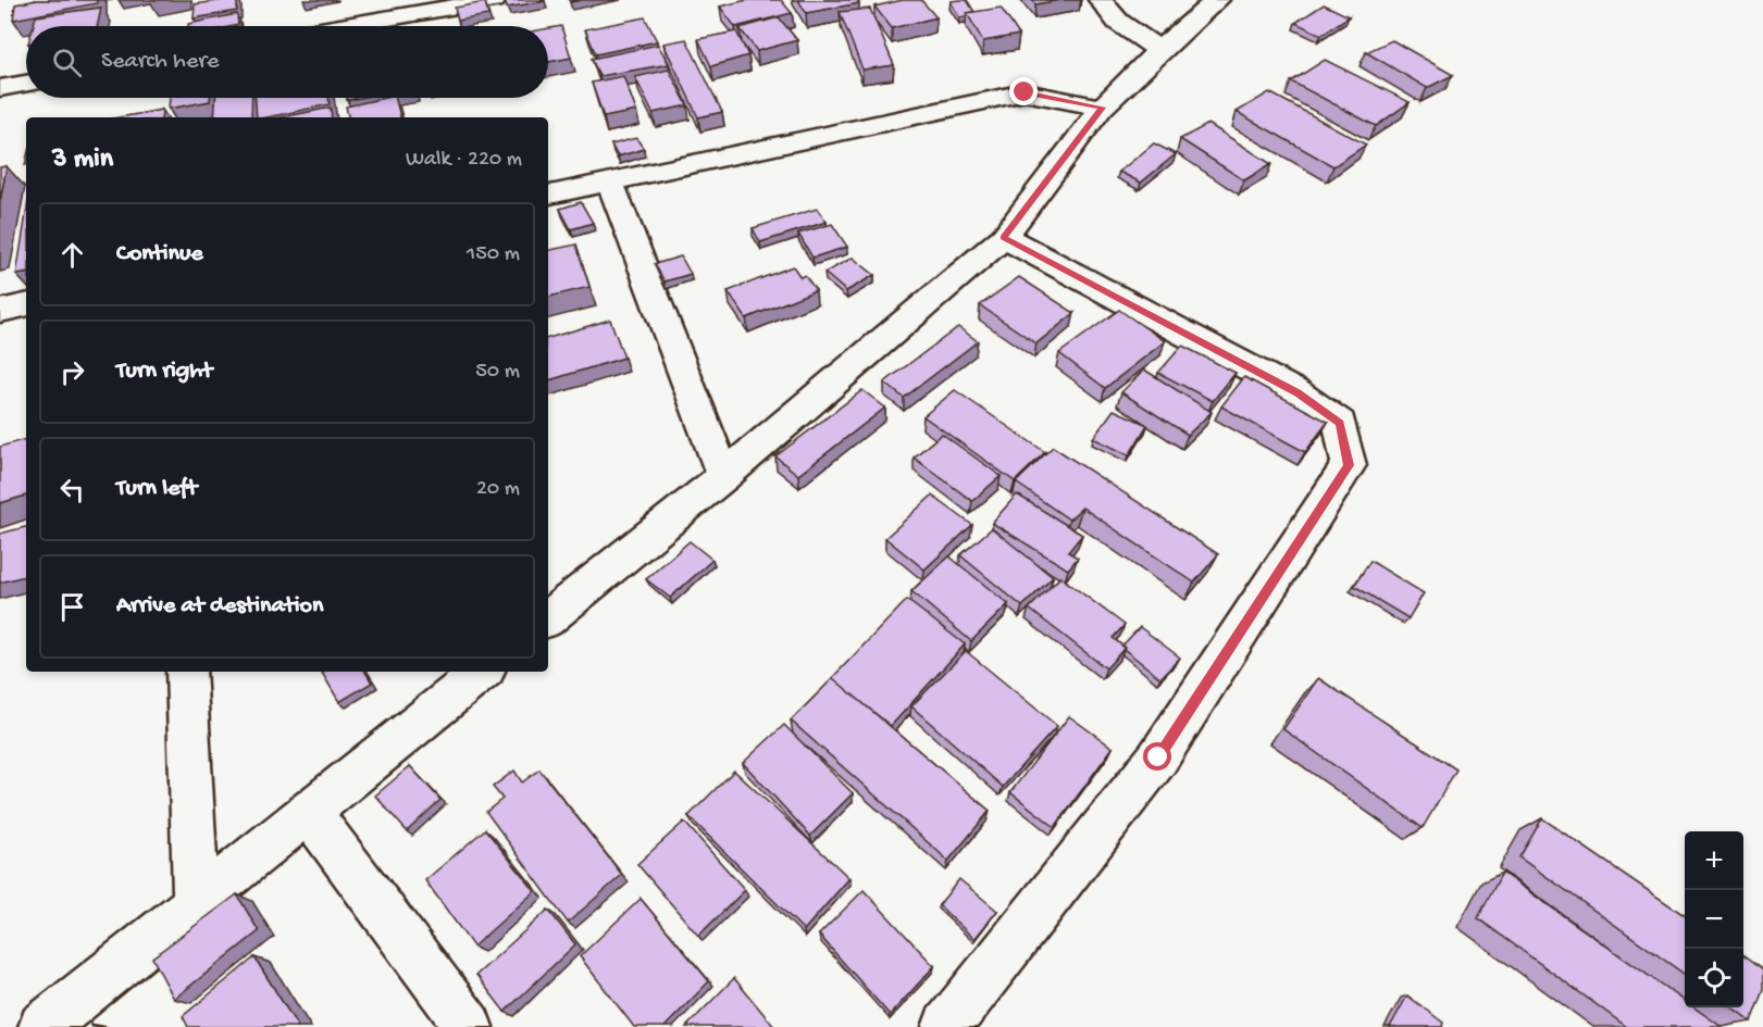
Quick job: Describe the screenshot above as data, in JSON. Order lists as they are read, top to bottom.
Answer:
{
  "page": {
    "search": "Search here",
    "heading": ["3 min", "Walk · 220 m"],
    "list": [
      ["Continue", "150 m"],
      ["Turn right", "50 m"],
      ["Turn left", "20 m"],
      "Arrive at destination"
    ],
    "map_buttons": ["+", "−"]
  }
}
